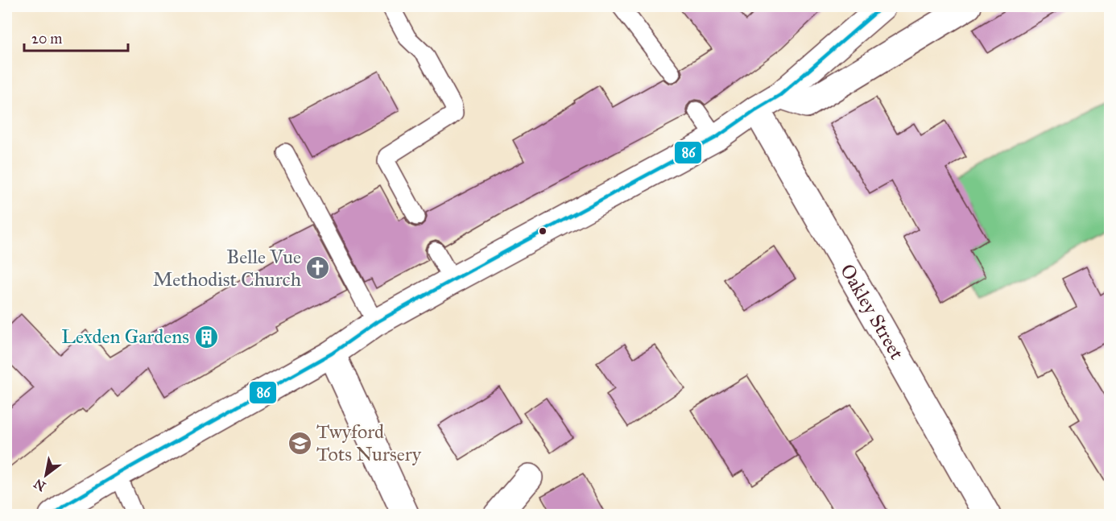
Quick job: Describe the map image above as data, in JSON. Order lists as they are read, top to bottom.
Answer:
{
  "streets": {
    "street": ["Oakley Street"]
  },
  "places": {
    "church": ["Belle Vue Methodist Church"],
    "building": ["Lexden Gardens"],
    "school or university": ["Twyford Tots Nursery"]
  },
  "lines": ["transit line 86"],
  "scale_bar": "20 m",
  "north": "bottom left"
}
